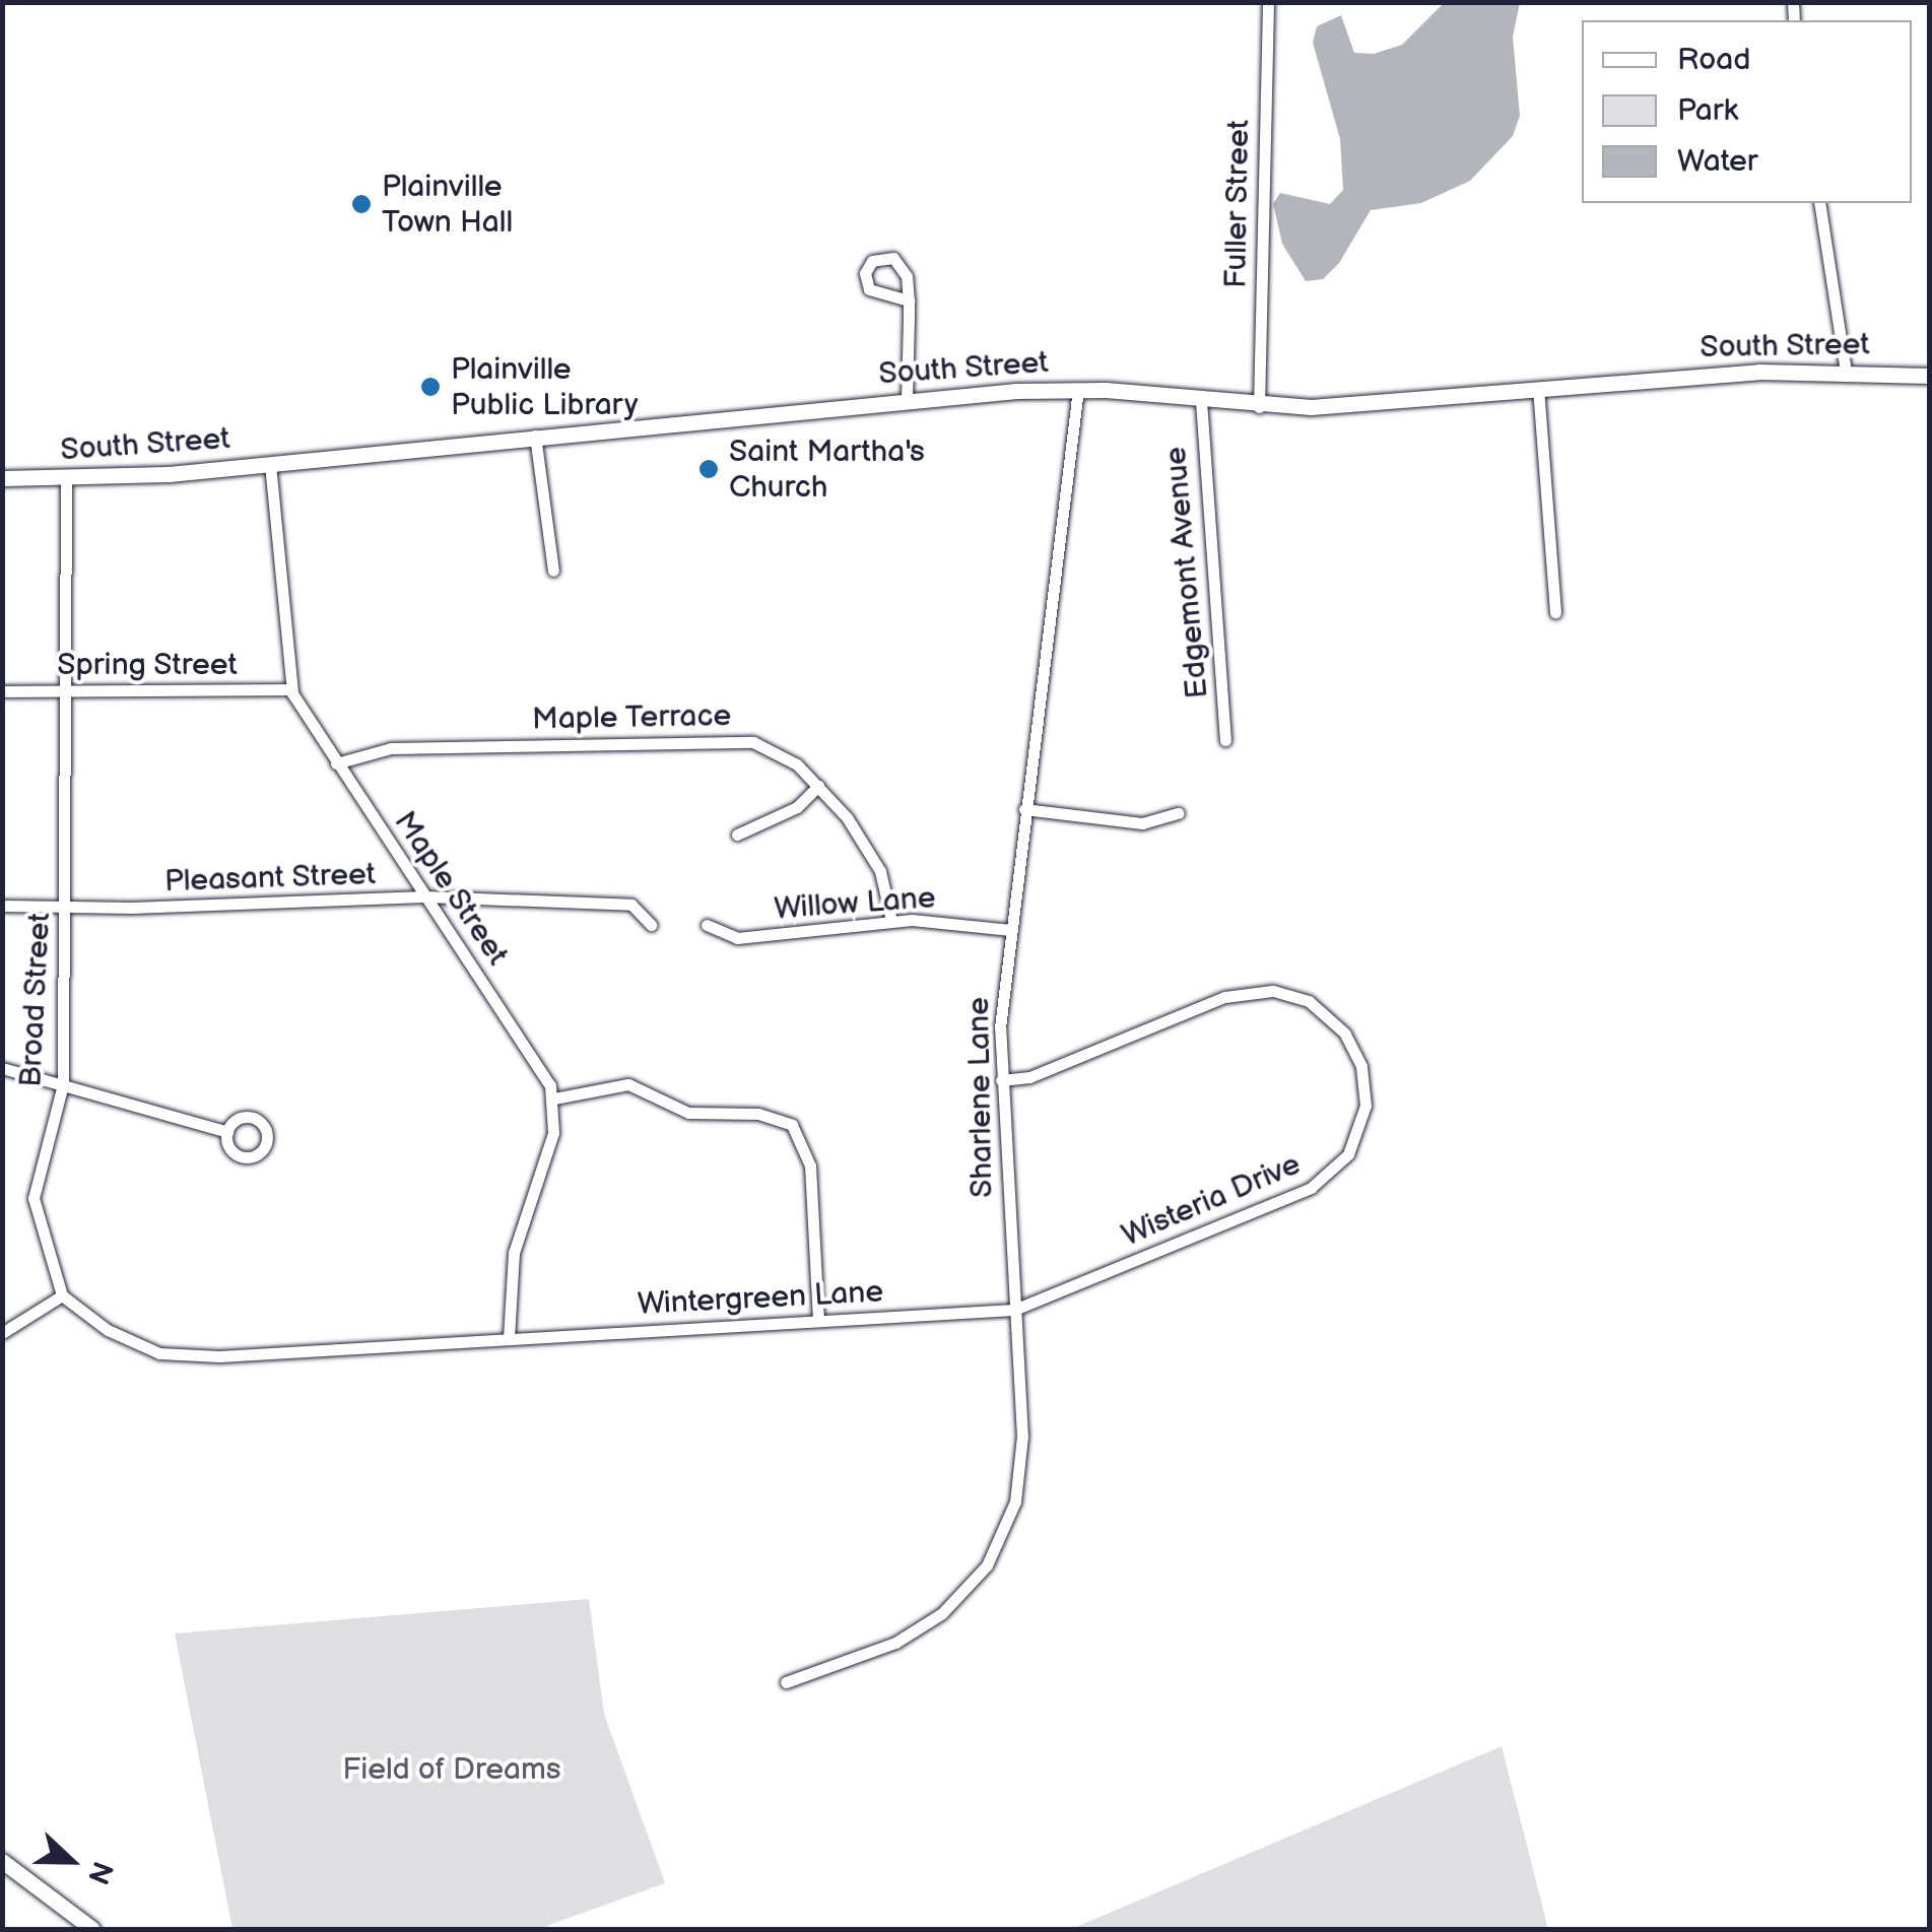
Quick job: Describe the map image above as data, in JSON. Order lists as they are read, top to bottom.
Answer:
{
  "streets": {
    "main road": ["South Street"],
    "street": [
      "Fuller Street",
      "Edgemont Avenue",
      "Spring Street",
      "Maple Terrace",
      "Pleasant Street",
      "Maple Street",
      "Willow Lane",
      "Broad Street",
      "Sharlene Lane",
      "Wisteria Drive",
      "Wintergreen Lane"
    ]
  },
  "crossings": [
    ["Fuller Street", "South Street"],
    ["South Street", "Edgemont Avenue"],
    ["South Street", "Maple Street"],
    ["South Street", "Broad Street"],
    ["South Street", "Sharlene Lane"],
    ["Spring Street", "Maple Street"],
    ["Spring Street", "Broad Street"],
    ["Maple Terrace", "Maple Street"],
    ["Maple Terrace", "Willow Lane"],
    ["Pleasant Street", "Maple Street"],
    ["Pleasant Street", "Broad Street"],
    ["Willow Lane", "Sharlene Lane"],
    ["Sharlene Lane", "Wisteria Drive"],
    ["Sharlene Lane", "Wintergreen Lane"],
    ["Wisteria Drive", "Wintergreen Lane"]
  ],
  "parks": ["Field of Dreams"],
  "places": ["Plainville Town Hall", "Plainville Public Library", "Saint Martha's Church"],
  "legend": ["Road", "Park", "Water"],
  "north": "right"
}
